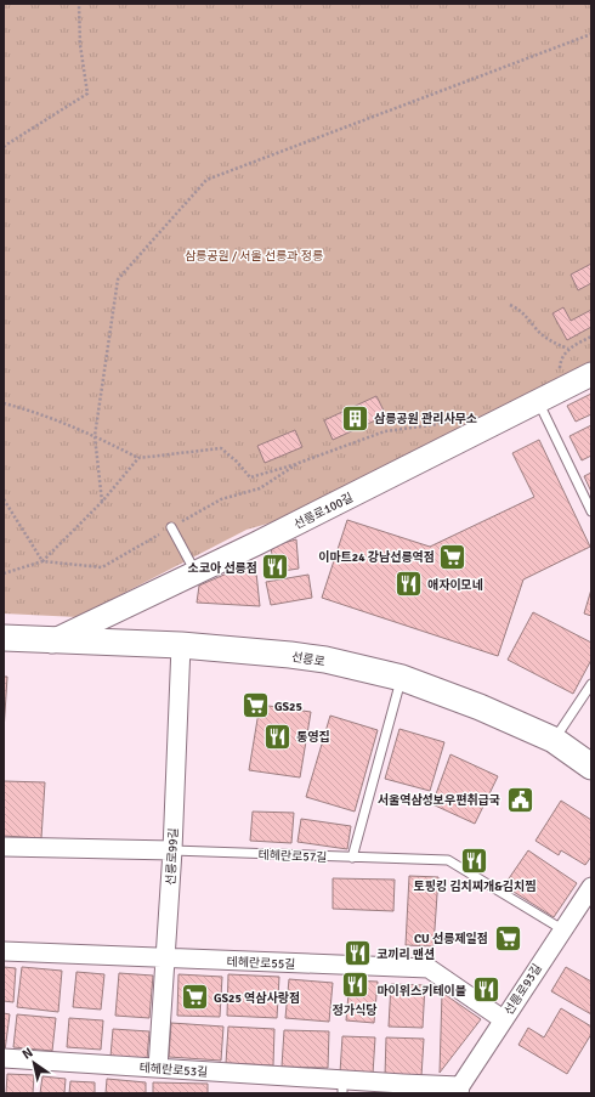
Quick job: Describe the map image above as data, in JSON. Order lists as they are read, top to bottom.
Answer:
{
  "streets": {
    "main road": ["선릉로"],
    "street": [
      "선릉로100길",
      "테헤란로57길",
      "선릉로99길",
      "테헤란로55길",
      "선릉로93길",
      "테헤란로53길"
    ]
  },
  "crossings": [
    ["선릉로100길", "선릉로"],
    ["선릉로", "선릉로99길"],
    ["테헤란로57길", "선릉로99길"],
    ["테헤란로57길", "선릉로93길"],
    ["선릉로99길", "테헤란로55길"],
    ["선릉로99길", "테헤란로53길"],
    ["테헤란로55길", "선릉로93길"],
    ["선릉로93길", "테헤란로53길"]
  ],
  "parks": ["삼릉공원 / 서울 선릉과 정릉"],
  "places": {
    "building": ["삼릉공원 관리사무소"],
    "supermarket": [
      "이마트24 강남선릉역점",
      "GS25",
      "CU 선릉제일점",
      "GS25 역삼사랑점"
    ],
    "restaurant": [
      "소코아 선릉점",
      "애자이모네",
      "통영집",
      "토핑킹 김치찌개&김치찜",
      "코끼리 맨션",
      "정가식당",
      "마이위스키테이블"
    ],
    "public building": ["서울역삼성보우편취급국"]
  },
  "north": "top left"
}
